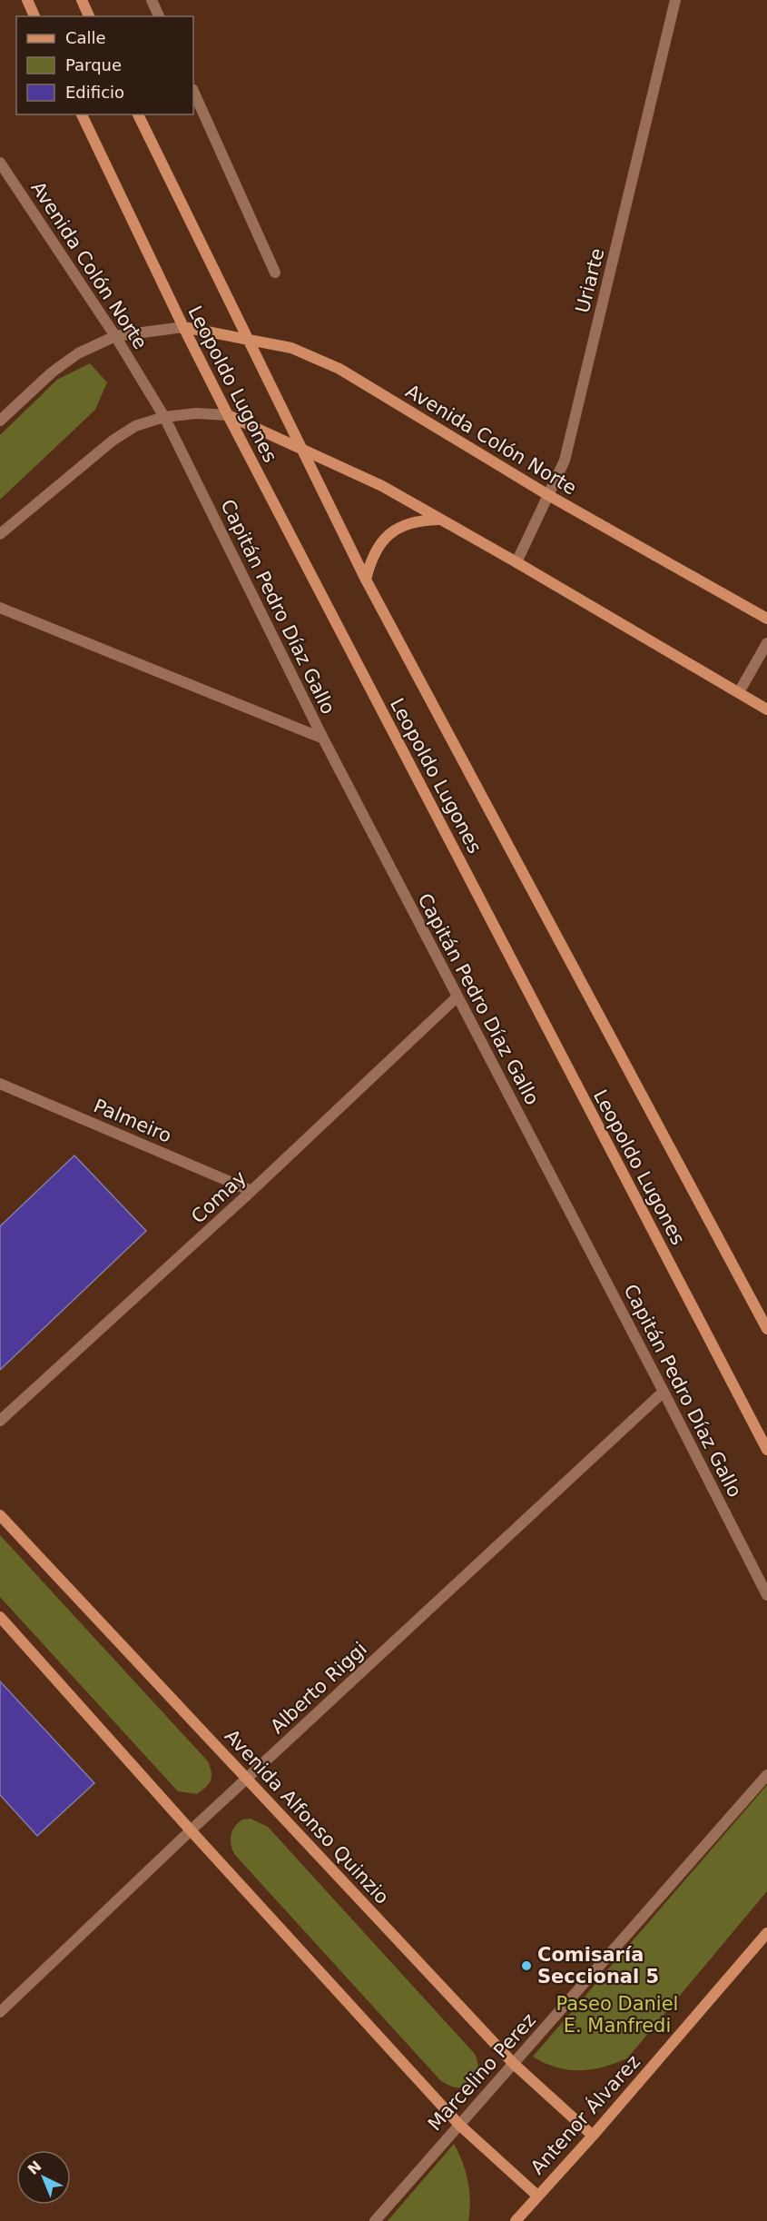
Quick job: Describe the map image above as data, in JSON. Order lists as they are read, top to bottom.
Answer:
{
  "streets": {
    "main road": [
      "Avenida Colón Norte",
      "Leopoldo Lugones",
      "Avenida Alfonso Quinzio",
      "Antenor Álvarez"
    ],
    "street": [
      "Uriarte",
      "Capitán Pedro Díaz Gallo",
      "Palmeiro",
      "Comay",
      "Alberto Riggi",
      "Marcelino Perez"
    ]
  },
  "crossings": [
    ["Avenida Colón Norte", "Uriarte"],
    ["Avenida Colón Norte", "Leopoldo Lugones"],
    ["Avenida Colón Norte", "Capitán Pedro Díaz Gallo"],
    ["Capitán Pedro Díaz Gallo", "Comay"],
    ["Capitán Pedro Díaz Gallo", "Alberto Riggi"],
    ["Palmeiro", "Comay"],
    ["Alberto Riggi", "Avenida Alfonso Quinzio"],
    ["Avenida Alfonso Quinzio", "Marcelino Perez"],
    ["Avenida Alfonso Quinzio", "Antenor Álvarez"]
  ],
  "parks": ["Paseo Daniel E. Manfredi"],
  "places": ["Comisaría Seccional 5"],
  "legend": ["Calle", "Parque", "Edificio"],
  "north": "top left"
}
